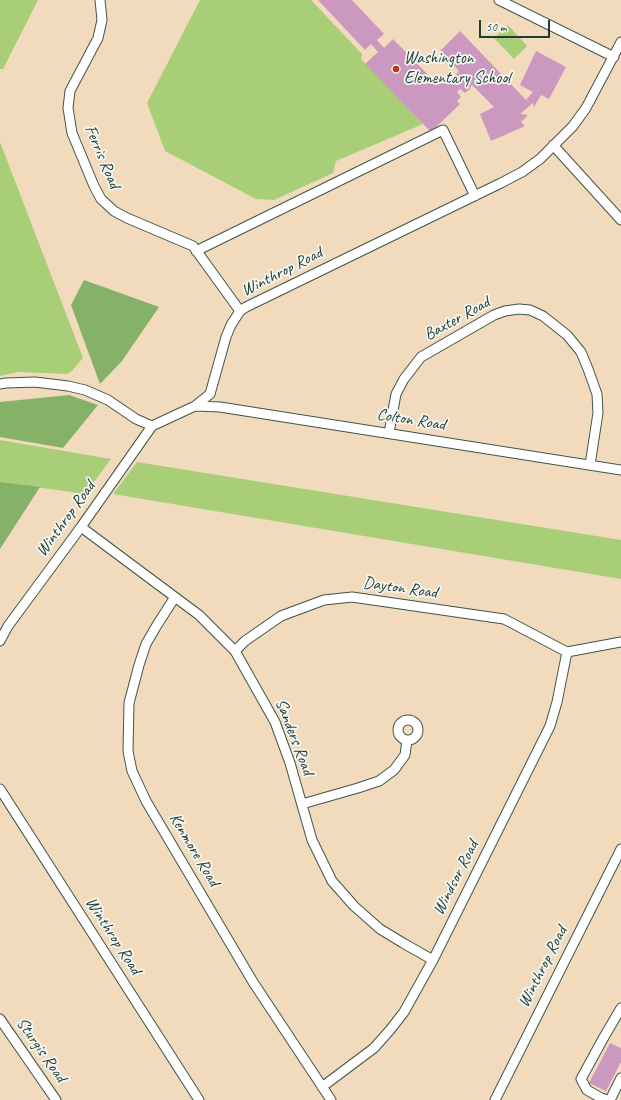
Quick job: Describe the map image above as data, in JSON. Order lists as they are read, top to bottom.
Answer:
{
  "streets": {
    "street": [
      "Ferris Road",
      "Winthrop Road",
      "Baxter Road",
      "Colton Road",
      "Dayton Road",
      "Sanders Road",
      "Kenmore Road",
      "Windsor Road",
      "Sturgis Road"
    ]
  },
  "crossings": [
    ["Ferris Road", "Winthrop Road"],
    ["Winthrop Road", "Colton Road"],
    ["Winthrop Road", "Sanders Road"],
    ["Baxter Road", "Colton Road"],
    ["Dayton Road", "Sanders Road"],
    ["Dayton Road", "Windsor Road"],
    ["Sanders Road", "Kenmore Road"],
    ["Sanders Road", "Windsor Road"],
    ["Kenmore Road", "Windsor Road"]
  ],
  "places": ["Washington Elementary School"],
  "scale_bar": "50 m"
}
